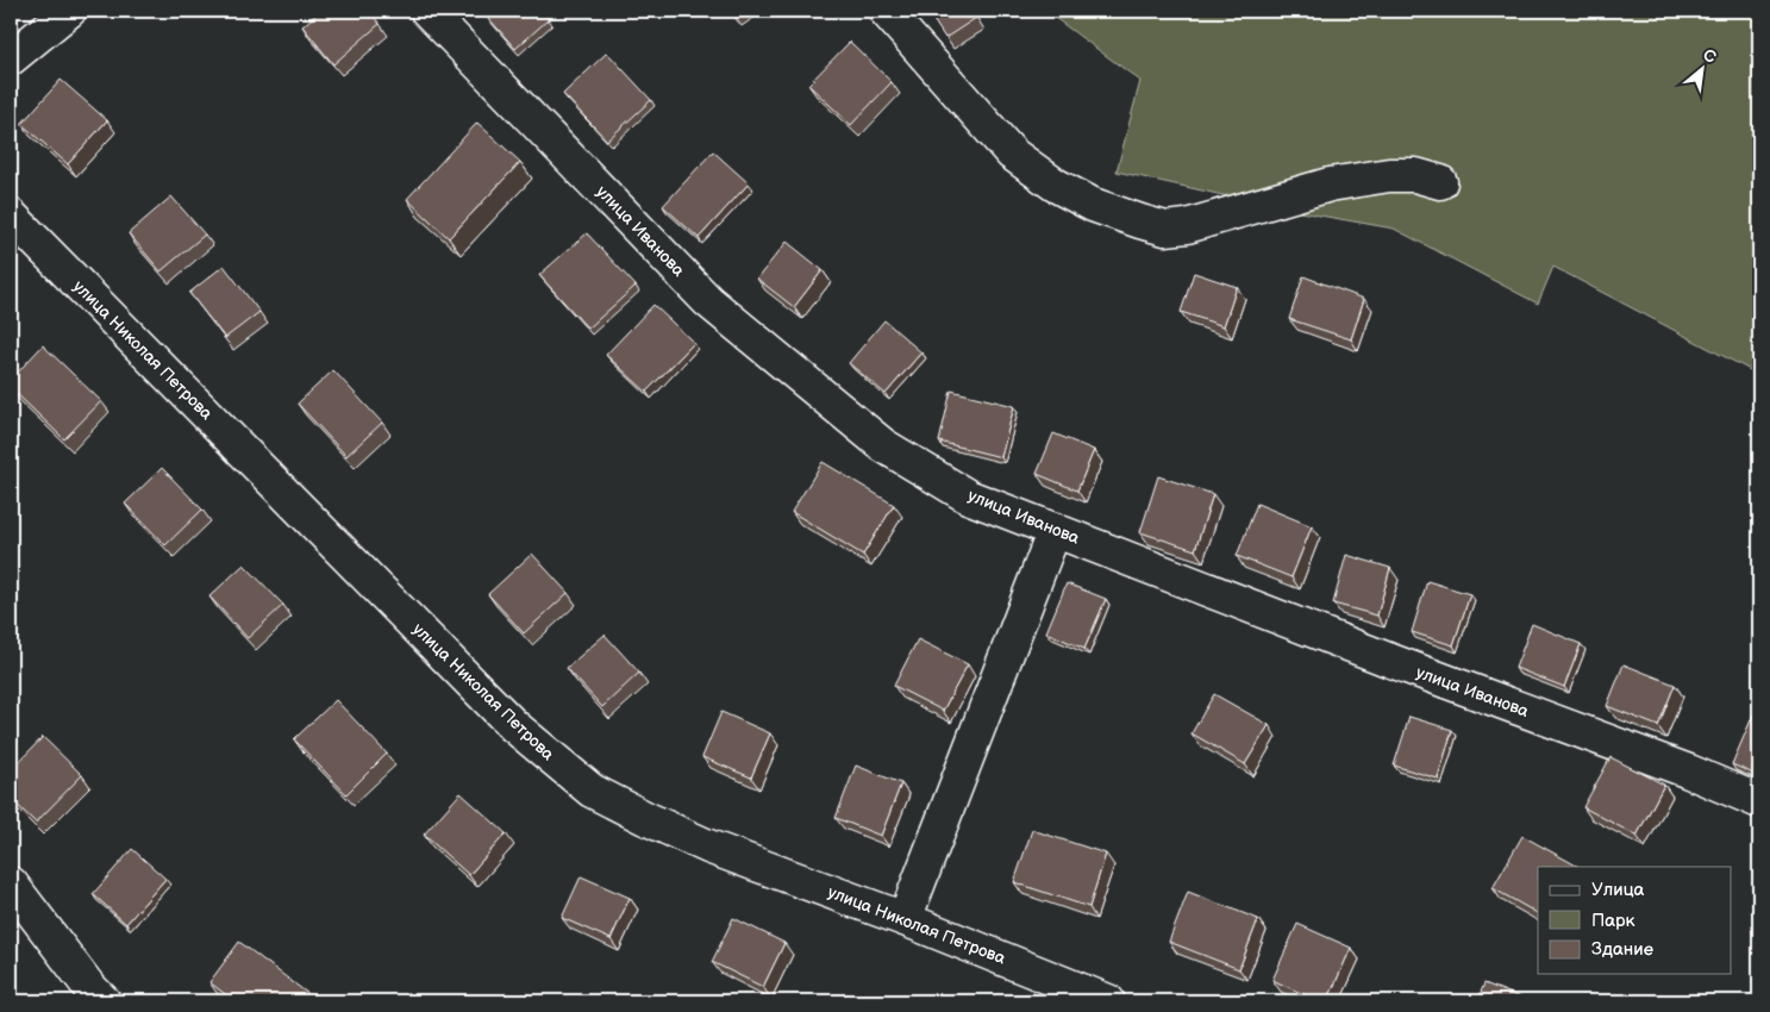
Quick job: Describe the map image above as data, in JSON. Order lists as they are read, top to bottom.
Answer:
{
  "streets": {
    "street": ["улица Иванова", "улица Николая Петрова"]
  },
  "legend": ["Улица", "Парк", "Здание"],
  "north": "top right"
}
